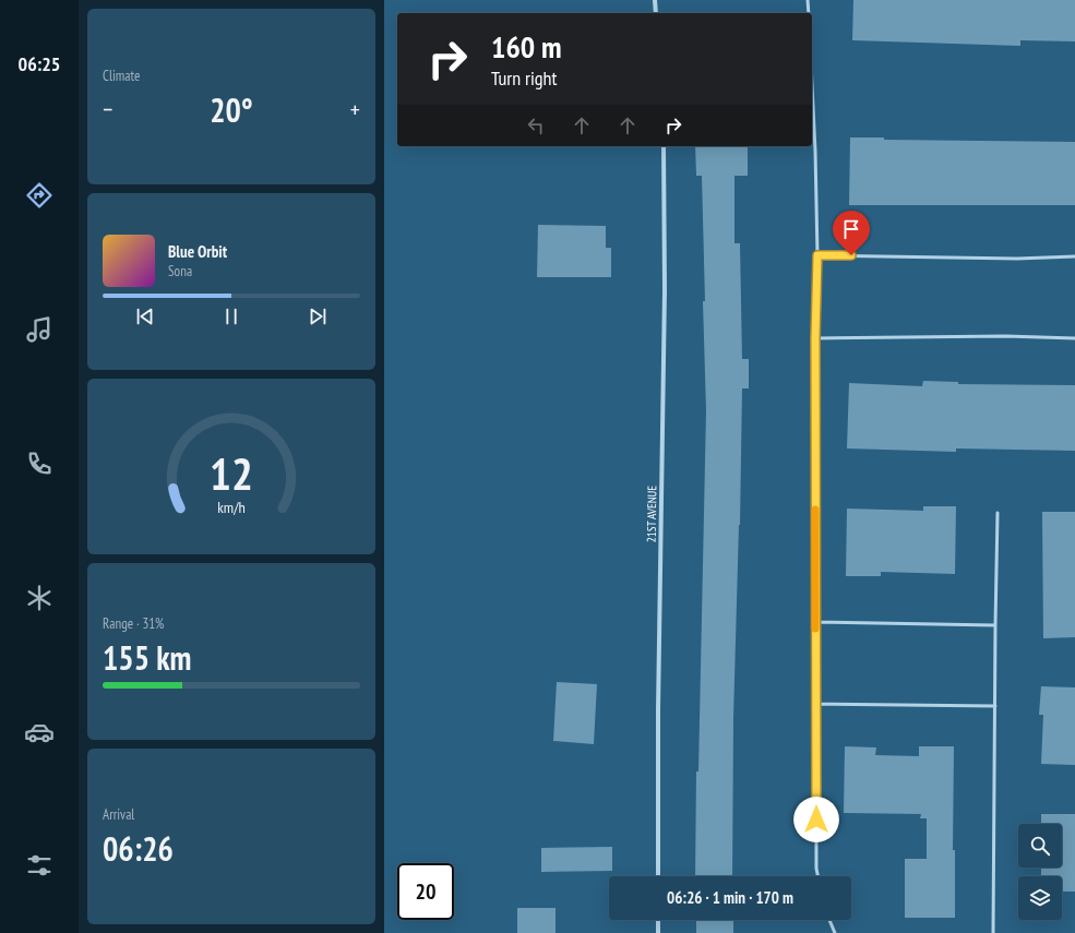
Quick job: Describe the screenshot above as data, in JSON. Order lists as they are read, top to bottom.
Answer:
{
  "streets": {
    "street": ["21ST AVENUE"]
  },
  "page": {
    "tabs": "06:25",
    "tile": [
      "Climate",
      ["Range · 31%", "155 km"],
      ["Arrival", "06:26"]
    ],
    "turn": ["160 m", "Turn right"],
    "heat": ["−", "20°", "+"],
    "song": ["Blue Orbit", "Sona"],
    "limit": "20",
    "trip": "06:26 · 1 min · 170 m",
    "gauge": ["12", "km/h"]
  }
}
